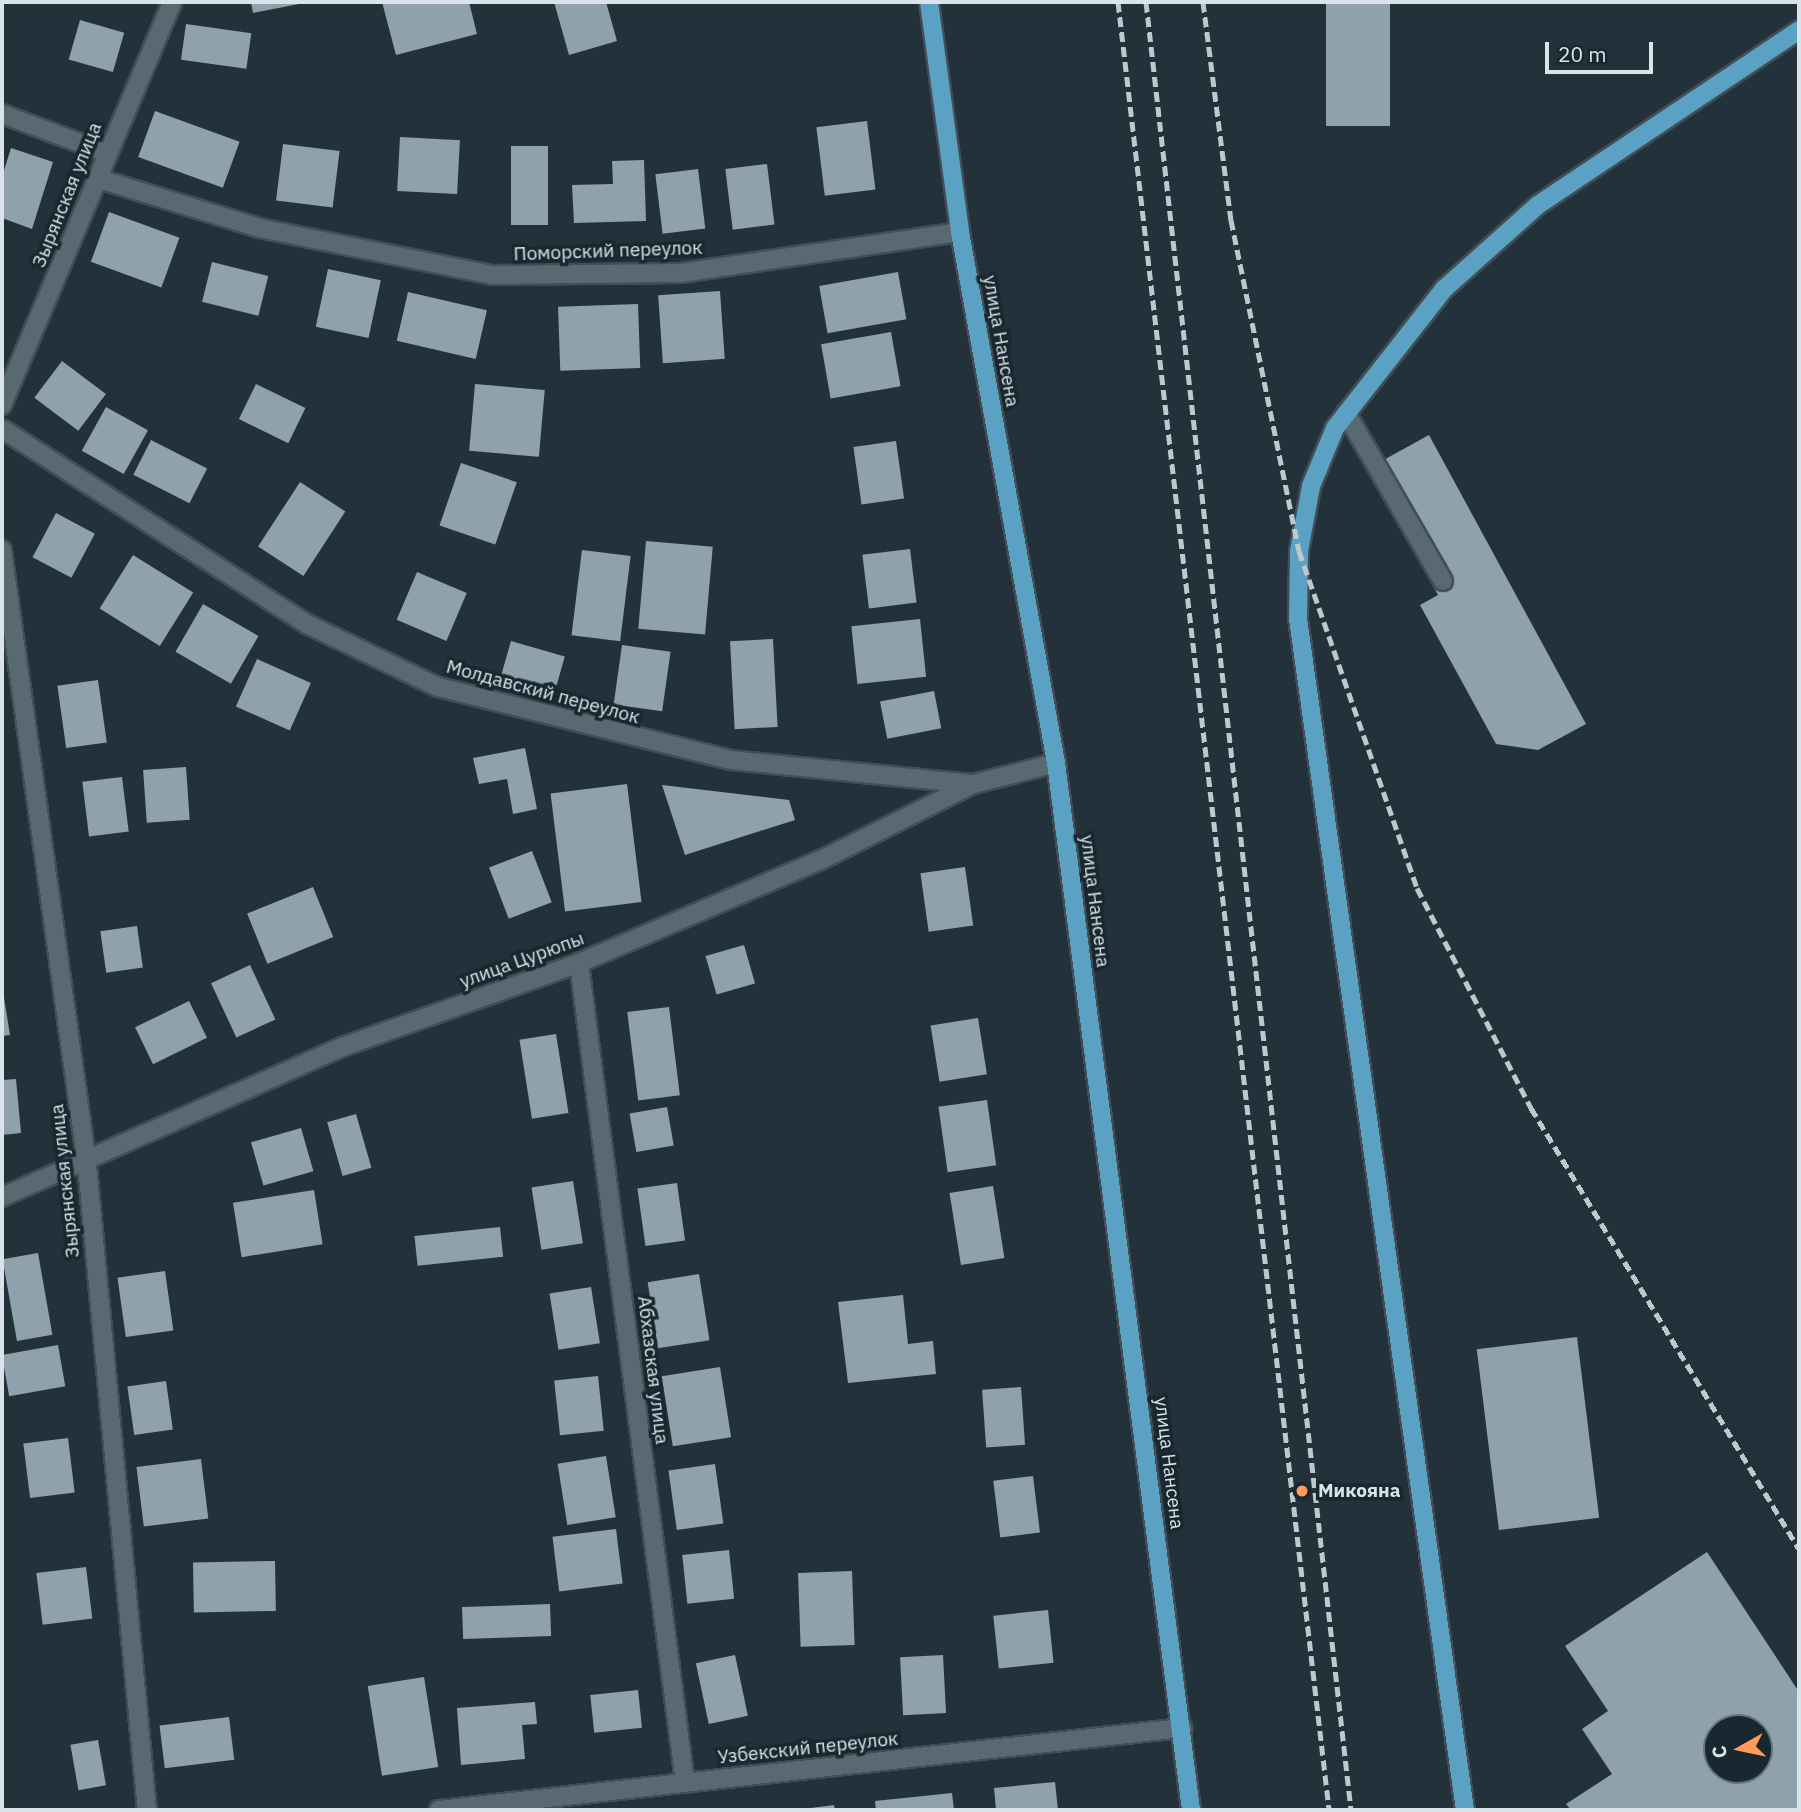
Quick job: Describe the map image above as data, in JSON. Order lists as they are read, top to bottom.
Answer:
{
  "streets": {
    "main road": ["улица Нансена"],
    "street": [
      "Зырянская улица",
      "Поморский переулок",
      "Молдавский переулок",
      "улица Цурюпы",
      "Абхазская улица",
      "Узбекский переулок"
    ]
  },
  "crossings": [
    ["Зырянская улица", "Поморский переулок"],
    ["Зырянская улица", "улица Цурюпы"],
    ["Поморский переулок", "улица Нансена"],
    ["улица Нансена", "улица Цурюпы"],
    ["улица Нансена", "Узбекский переулок"],
    ["Молдавский переулок", "улица Цурюпы"],
    ["улица Цурюпы", "Абхазская улица"],
    ["Абхазская улица", "Узбекский переулок"]
  ],
  "places": ["Микояна"],
  "scale_bar": "20 m",
  "north": "left"
}
